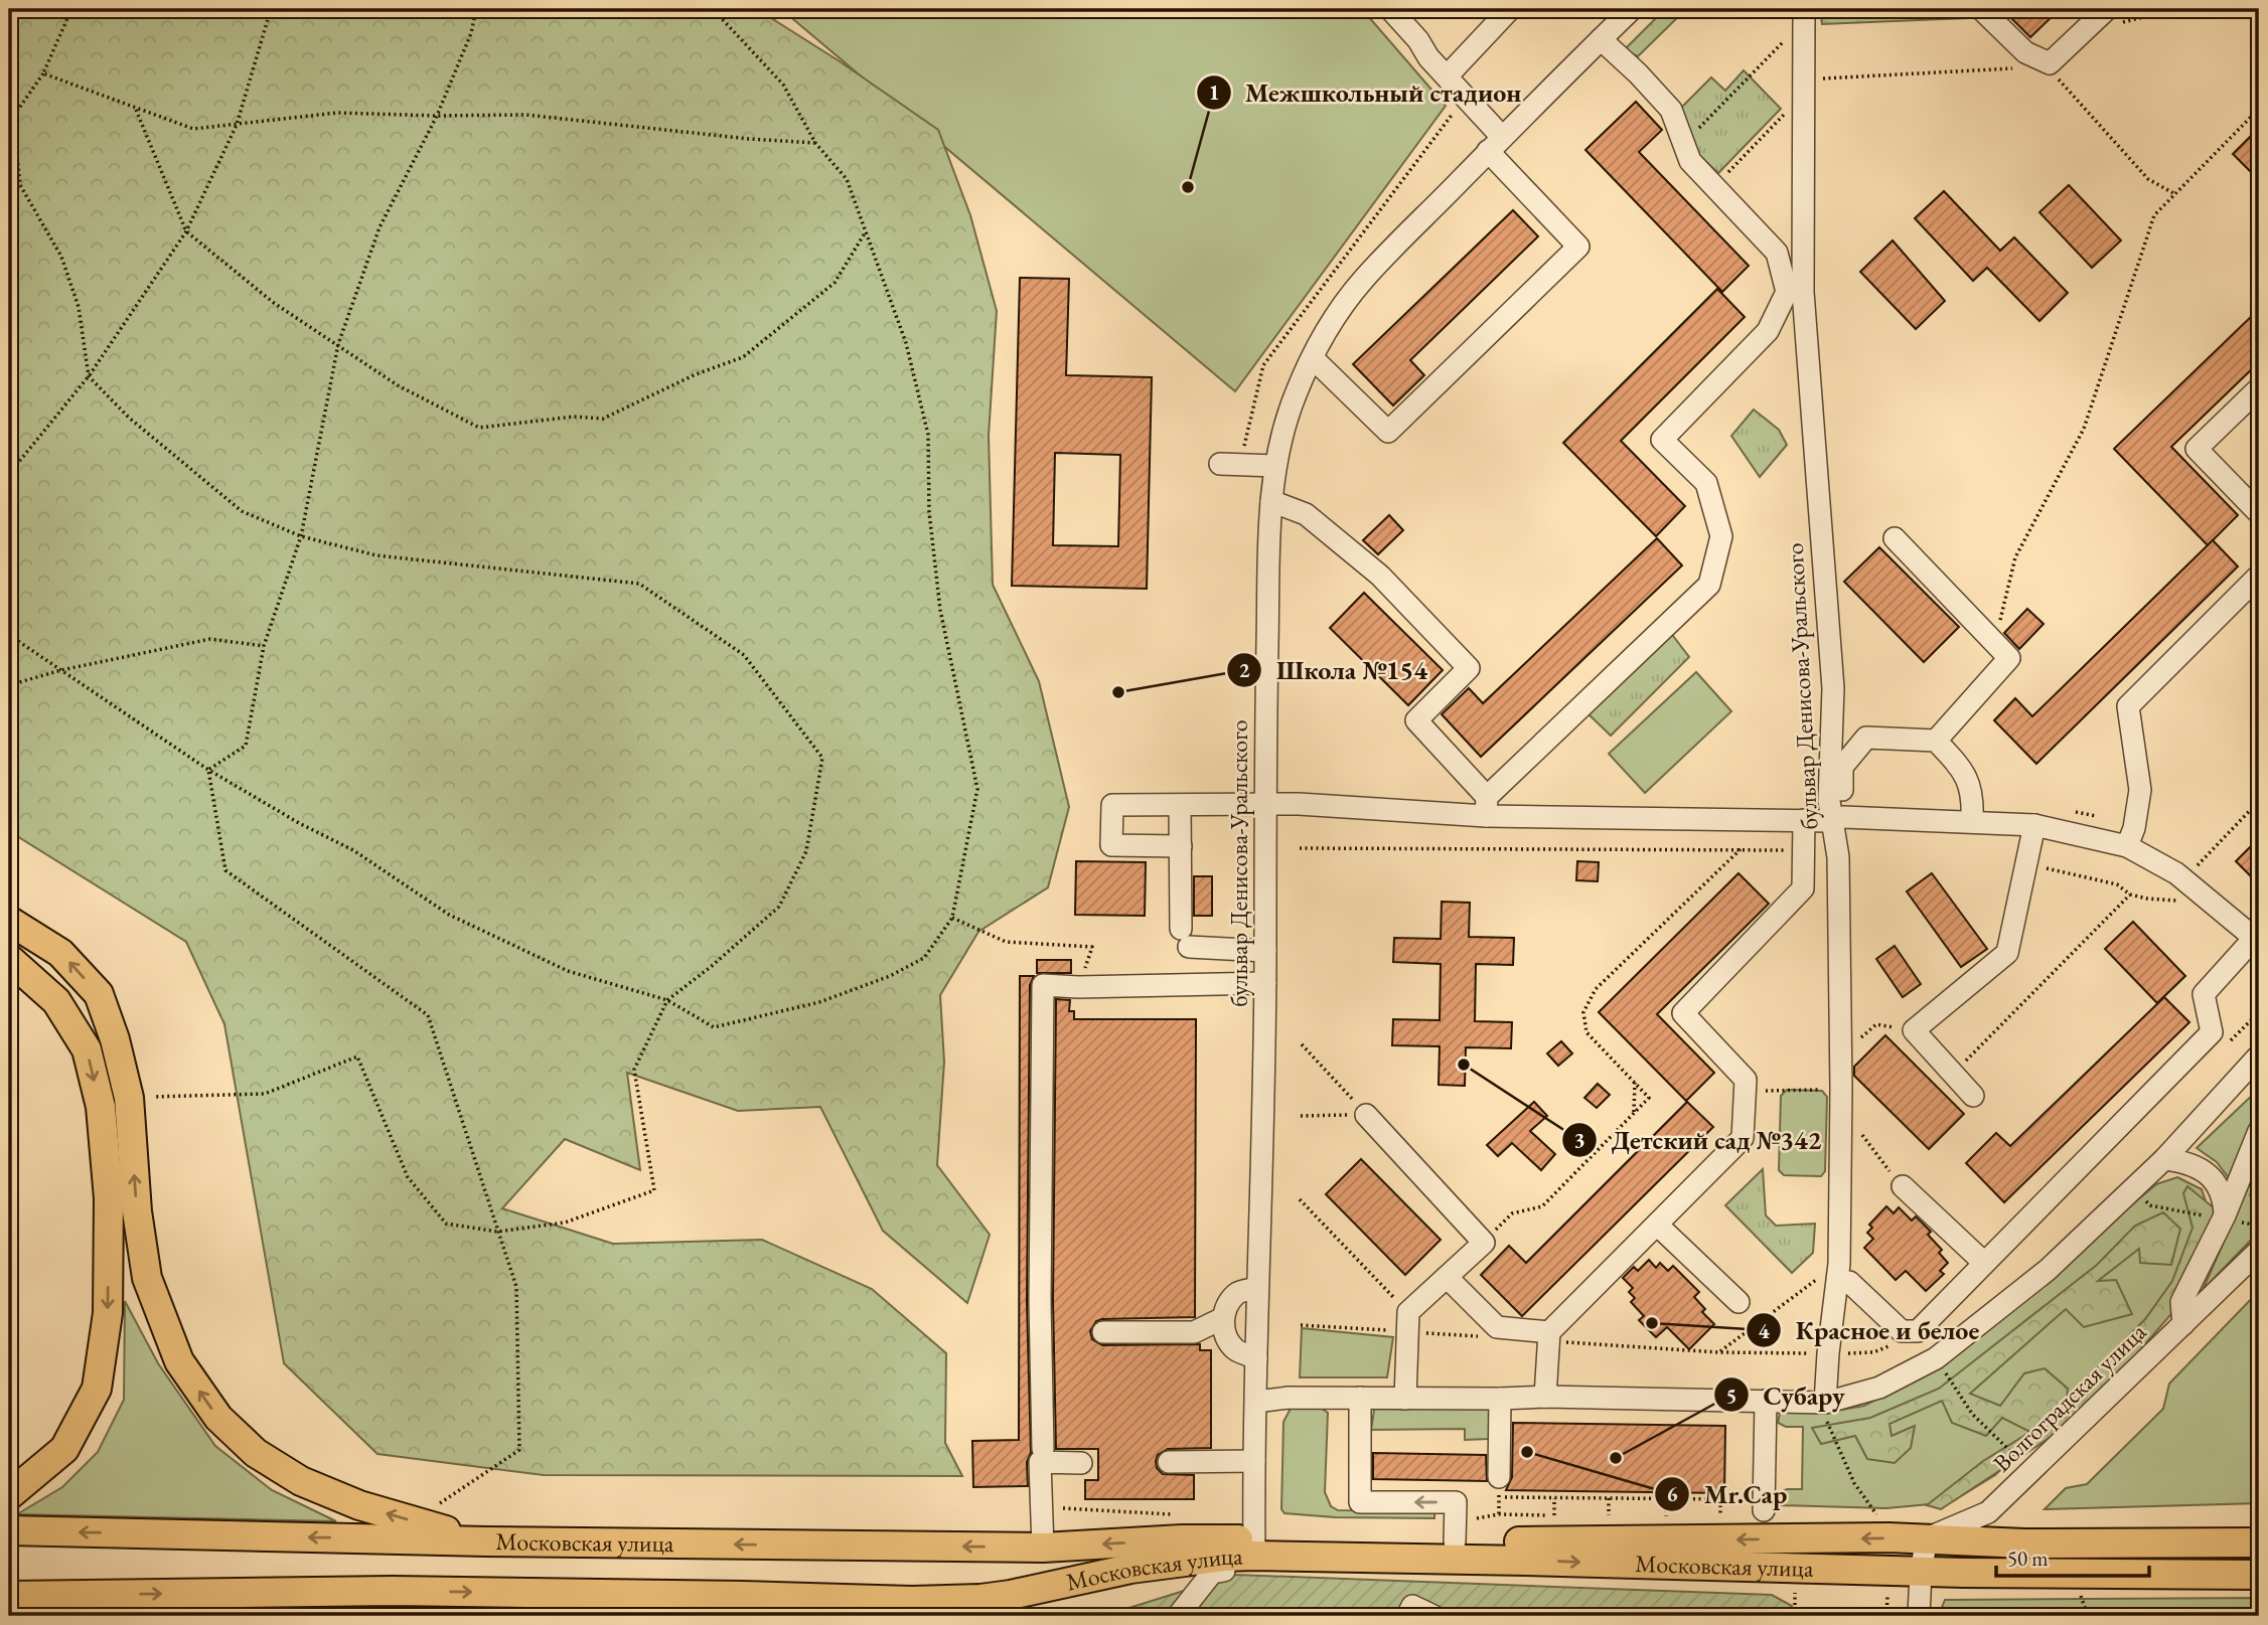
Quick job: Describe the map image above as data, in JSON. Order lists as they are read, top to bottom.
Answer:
{
  "streets": {
    "main road": ["Московская улица"],
    "street": ["бульвар Денисова-Уральского", "Волгоградская улица"]
  },
  "crossings": [
    ["бульвар Денисова-Уральского", "Московская улица"],
    ["Волгоградская улица", "Московская улица"]
  ],
  "places": [
    "Межшкольный стадион",
    "Школа №154",
    "Детский сад №342",
    "Красное и белое",
    "Mr.Cap",
    "Субару"
  ],
  "scale_bar": "50 m"
}
